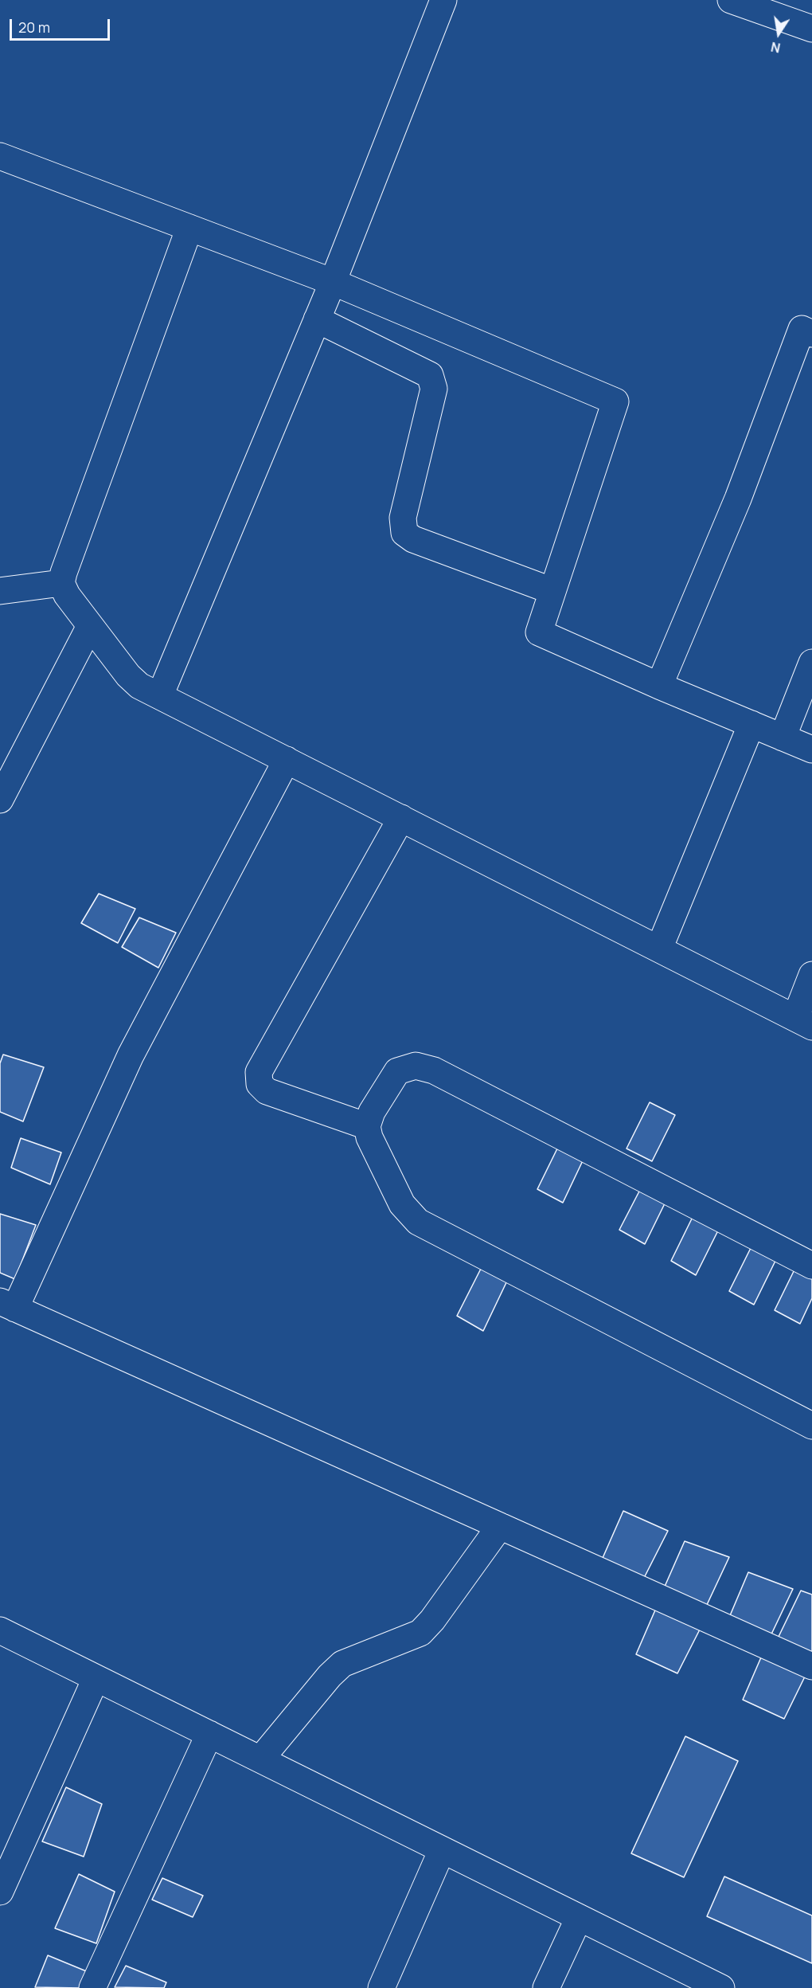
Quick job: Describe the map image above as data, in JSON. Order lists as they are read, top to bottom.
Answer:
{
  "scale_bar": "20 m",
  "north": "bottom"
}
